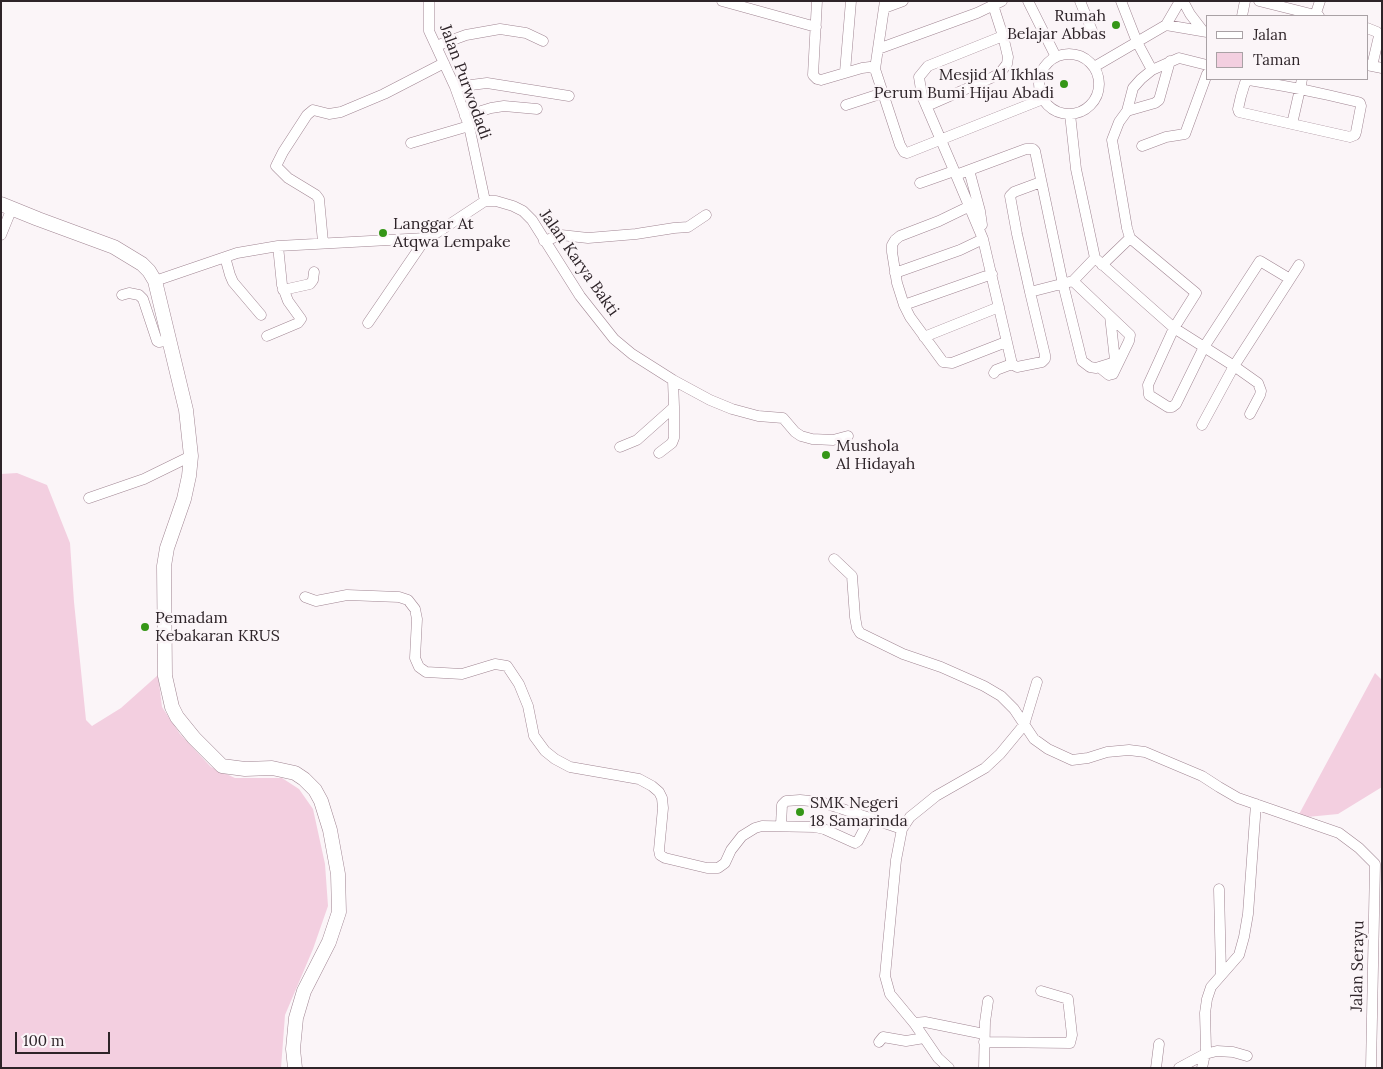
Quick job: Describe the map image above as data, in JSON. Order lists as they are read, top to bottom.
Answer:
{
  "streets": {
    "street": ["Jalan Purwodadi", "Jalan Karya Bakti", "Jalan Serayu"]
  },
  "crossings": [
    ["Jalan Purwodadi", "Jalan Karya Bakti"]
  ],
  "places": [
    "Rumah Belajar Abbas",
    "Mesjid Al Ikhlas Perum Bumi Hijau Abadi",
    "Langgar At Atqwa Lempake",
    "Mushola Al Hidayah",
    "Pemadam Kebakaran KRUS",
    "SMK Negeri 18 Samarinda"
  ],
  "legend": ["Jalan", "Taman"],
  "scale_bar": "100 m"
}
